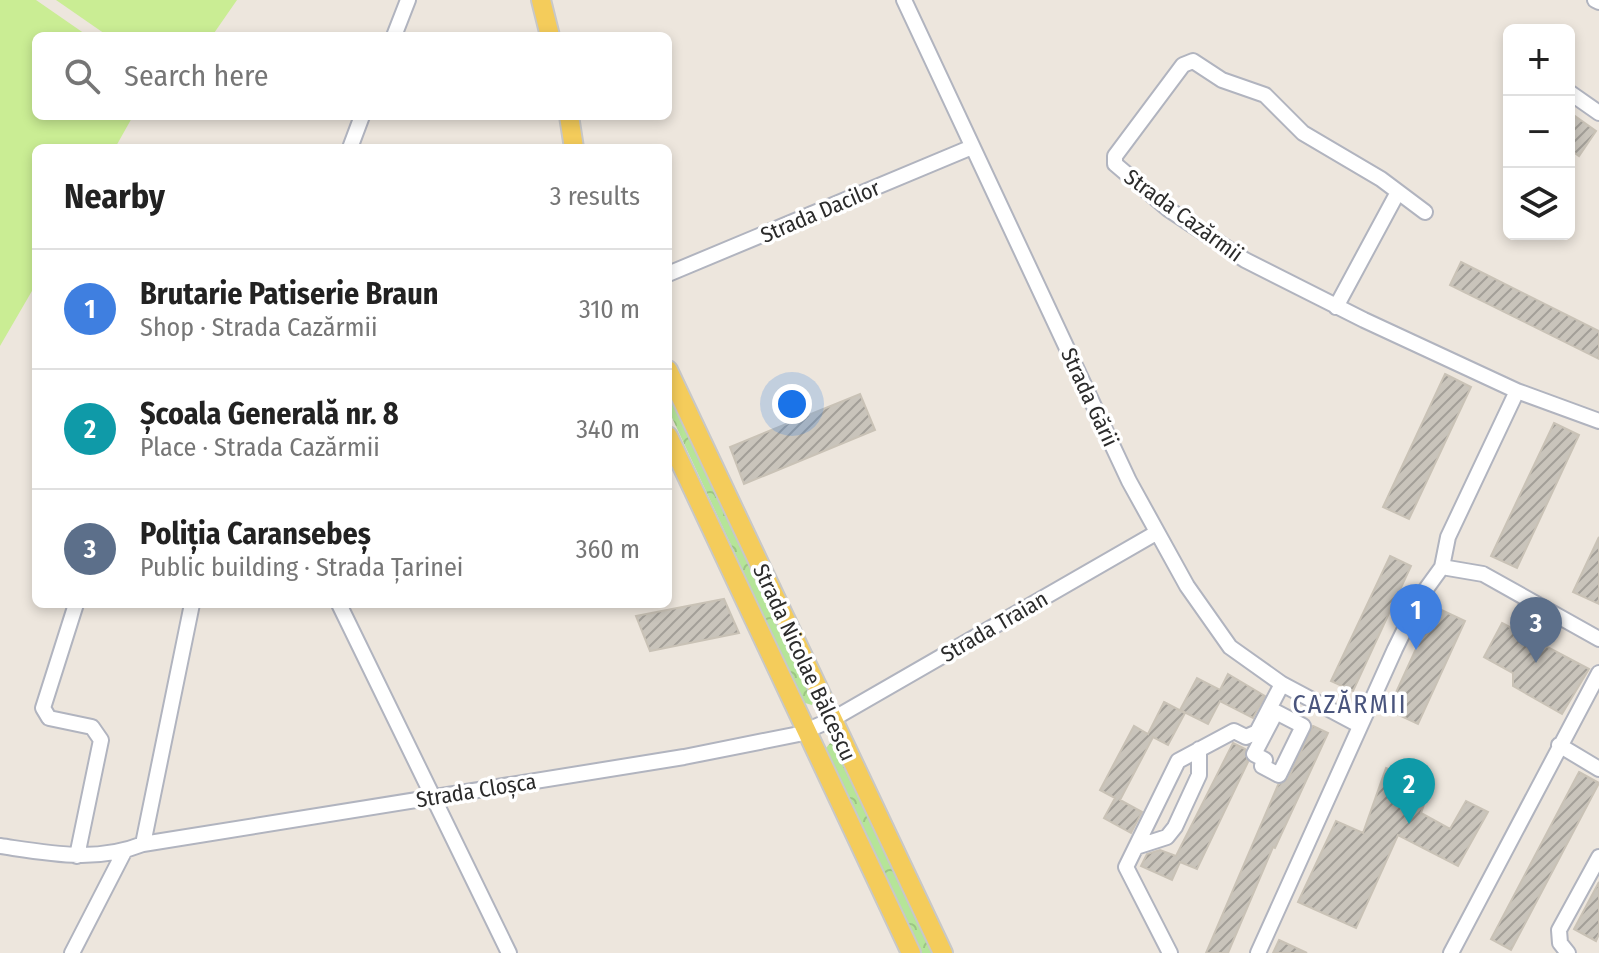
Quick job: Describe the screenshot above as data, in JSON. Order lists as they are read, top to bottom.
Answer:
{
  "streets": {
    "main road": ["Strada Nicolae Bălcescu"],
    "street": [
      "Strada Dacilor",
      "Strada Cazărmii",
      "Strada Gării",
      "Strada Traian",
      "Strada Cloșca"
    ]
  },
  "crossings": [
    ["Strada Dacilor", "Strada Gării"],
    ["Strada Gării", "Strada Traian"],
    ["Strada Traian", "Strada Nicolae Bălcescu"],
    ["Strada Traian", "Strada Cloșca"],
    ["Strada Nicolae Bălcescu", "Strada Cloșca"]
  ],
  "districts": ["CAZĂRMII"],
  "page": {
    "map_buttons": ["+", "−"],
    "search": "Search here",
    "heading": ["Nearby", "3 results"],
    "list": [
      {
        "mark": "1",
        "name": "Brutarie Patiserie Braun",
        "note": "Shop · Strada Cazărmii",
        "value": "310 m"
      },
      {
        "mark": "2",
        "name": "Școala Generală nr. 8",
        "note": "Place · Strada Cazărmii",
        "value": "340 m"
      },
      {
        "mark": "3",
        "name": "Poliția Caransebeș",
        "note": "Public building · Strada Țarinei",
        "value": "360 m"
      }
    ],
    "pins": ["1", "3", "2"]
  }
}
